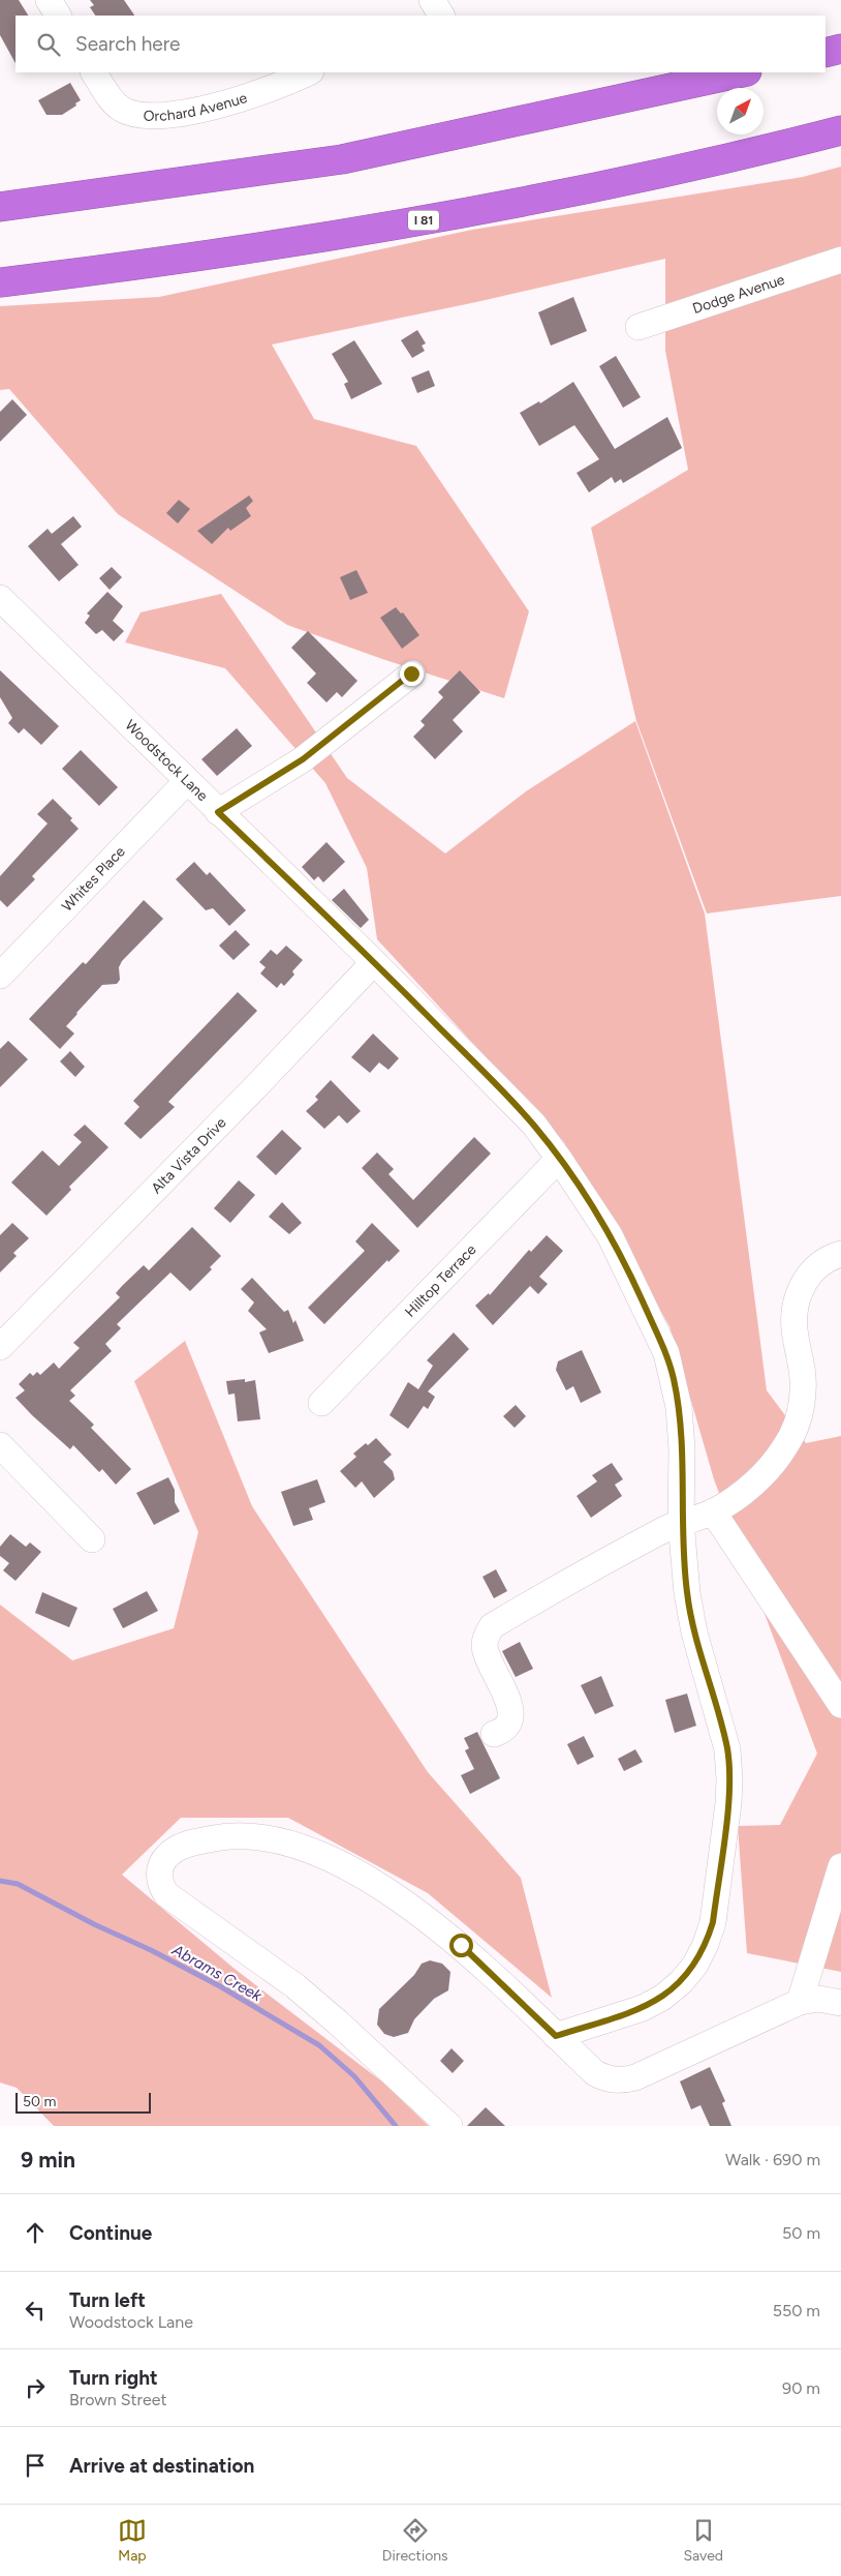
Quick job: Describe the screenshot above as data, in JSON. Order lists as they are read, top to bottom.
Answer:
{
  "streets": {
    "highway": ["I 81"],
    "street": [
      "Orchard Avenue",
      "Dodge Avenue",
      "Woodstock Lane",
      "Whites Place",
      "Alta Vista Drive",
      "Hilltop Terrace"
    ]
  },
  "crossings": [
    ["Woodstock Lane", "Whites Place"],
    ["Woodstock Lane", "Alta Vista Drive"],
    ["Woodstock Lane", "Hilltop Terrace"]
  ],
  "water": ["Abrams Creek"],
  "scale_bar": "50 m",
  "north": "top right",
  "page": {
    "search": "Search here",
    "scale": "50 m",
    "heading": ["9 min", "Walk · 690 m"],
    "list": [
      ["Continue", "50 m"],
      ["Turn left", "Woodstock Lane", "550 m"],
      ["Turn right", "Brown Street", "90 m"],
      "Arrive at destination"
    ],
    "nav": ["Map", "Directions", "Saved"]
  }
}
